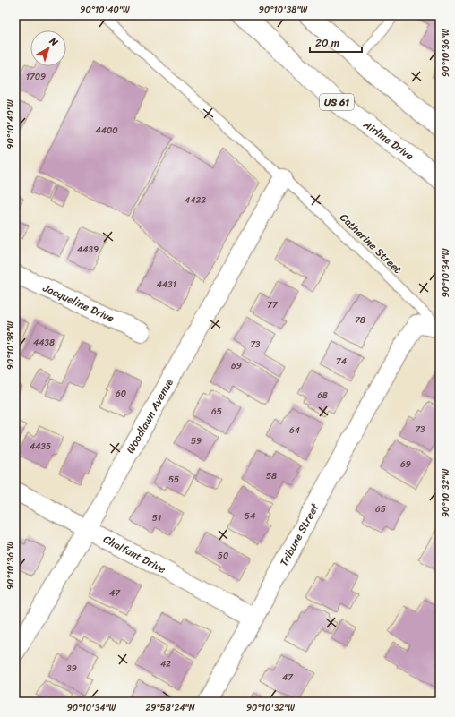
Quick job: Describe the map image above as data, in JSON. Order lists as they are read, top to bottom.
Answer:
{
  "streets": {
    "highway": ["US 61", "Airline Drive"],
    "street": [
      "Jacqueline Drive",
      "Woodlawn Avenue",
      "Tribune Street",
      "Chalfant Drive"
    ],
    "lane": ["Catherine Street"]
  },
  "crossings": [
    ["Catherine Street", "Woodlawn Avenue"],
    ["Catherine Street", "Tribune Street"],
    ["Woodlawn Avenue", "Chalfant Drive"],
    ["Tribune Street", "Chalfant Drive"]
  ],
  "house_numbers": [
    "1709",
    "4400",
    "4422",
    "4439",
    "4431",
    "77",
    "78",
    "4438",
    "73",
    "74",
    "69",
    "60",
    "68",
    "65",
    "73",
    "64",
    "59",
    "4435",
    "69",
    "58",
    "55",
    "65",
    "54",
    "51",
    "50",
    "47",
    "42",
    "39",
    "47"
  ],
  "scale_bar": "20 m",
  "north": "top right",
  "coordinates": [
    "90°10'40\"W",
    "90°10'38\"W",
    "90°10'36\"W",
    "90°10'34\"W",
    "90°10'32\"W",
    "29°58'24\"N"
  ]
}
